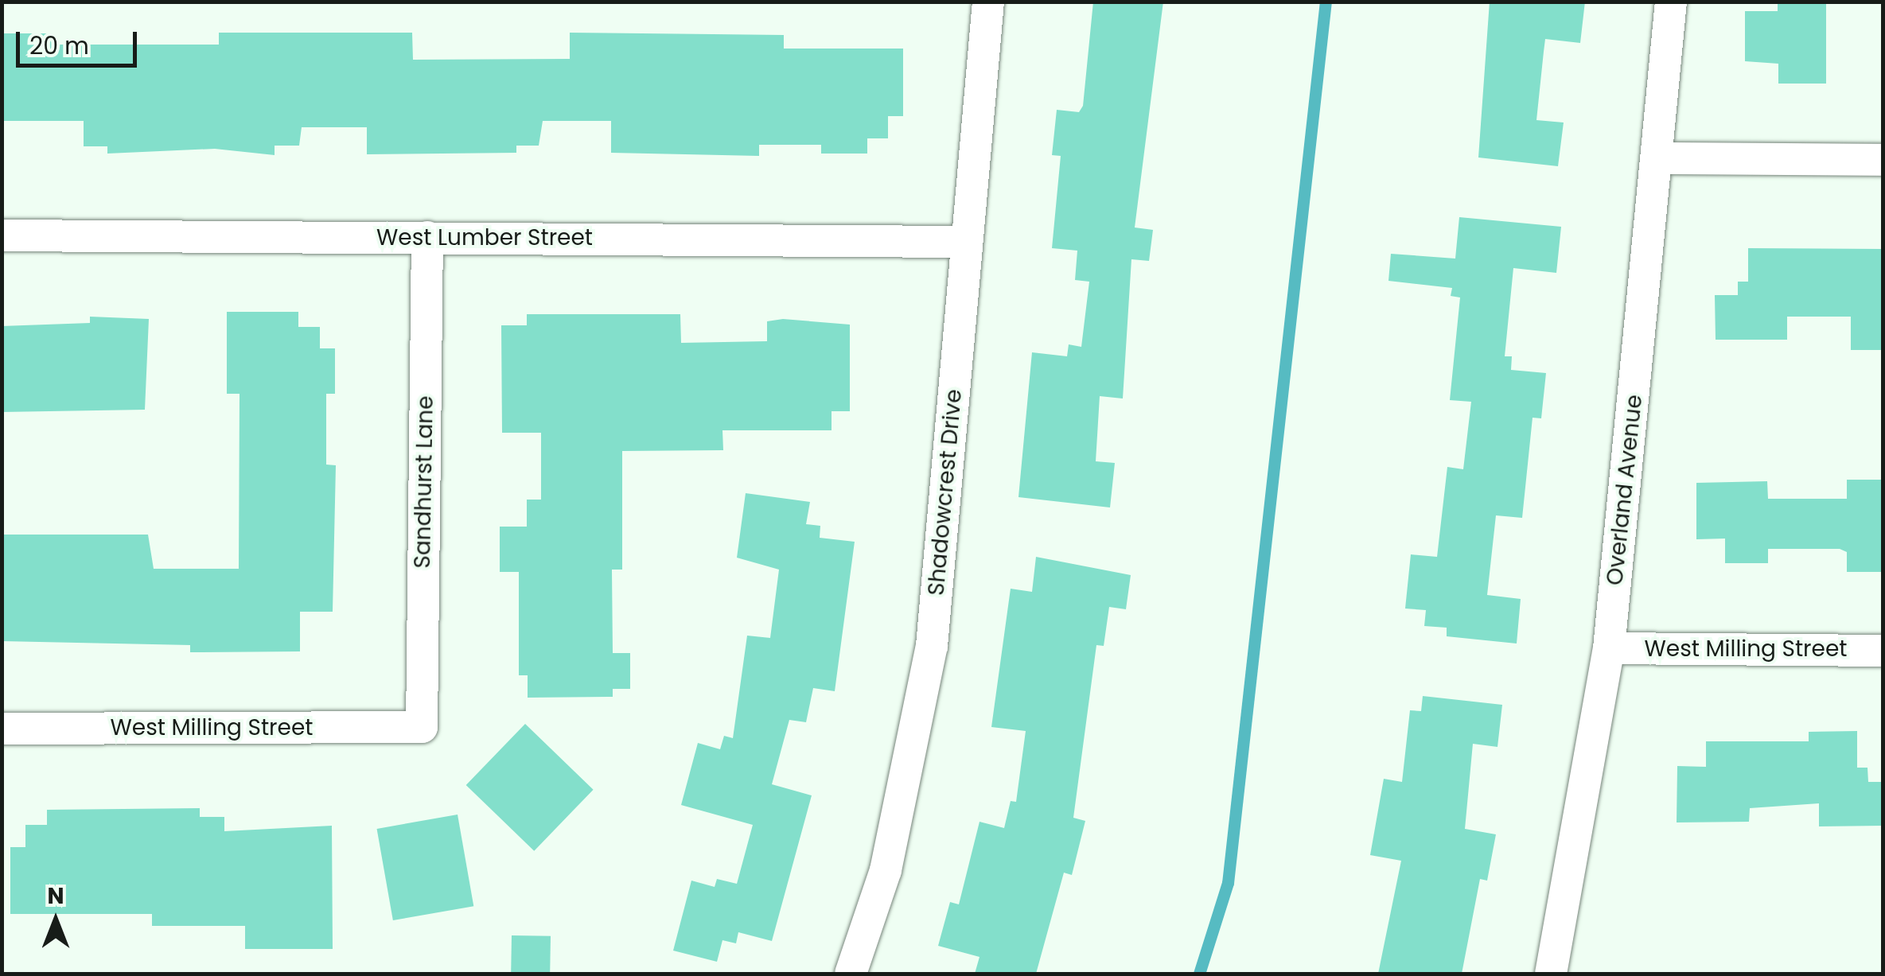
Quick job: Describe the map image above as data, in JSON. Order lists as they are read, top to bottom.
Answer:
{
  "streets": {
    "street": [
      "West Lumber Street",
      "Sandhurst Lane",
      "Overland Avenue",
      "Shadowcrest Drive",
      "West Milling Street"
    ]
  },
  "crossings": [
    ["West Lumber Street", "Sandhurst Lane"],
    ["West Lumber Street", "Shadowcrest Drive"],
    ["Sandhurst Lane", "West Milling Street"],
    ["Overland Avenue", "West Milling Street"]
  ],
  "scale_bar": "20 m",
  "north": "top"
}
